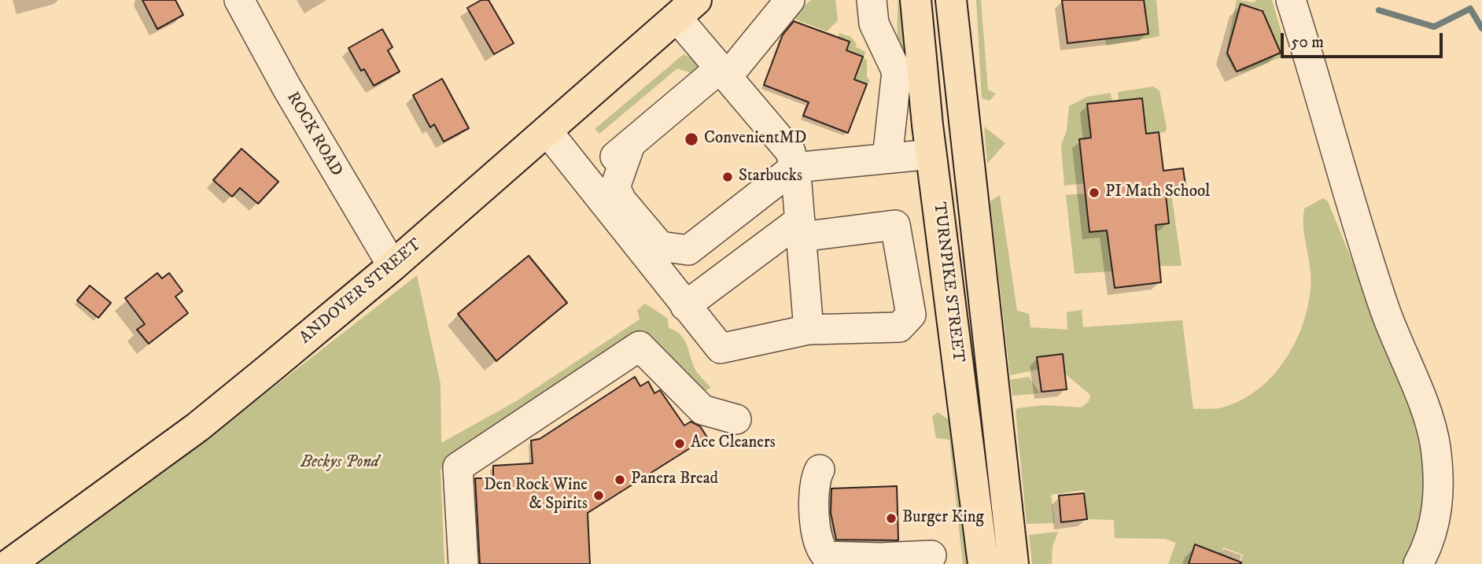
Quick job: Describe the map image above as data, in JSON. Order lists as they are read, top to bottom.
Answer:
{
  "streets": {
    "main road": ["TURNPIKE STREET", "ANDOVER STREET"],
    "street": ["ROCK ROAD"]
  },
  "crossings": [
    ["ROCK ROAD", "ANDOVER STREET"]
  ],
  "parks": ["Beckys Pond"],
  "places": [
    "ConvenientMD",
    "Starbucks",
    "PI Math School",
    "Ace Cleaners",
    "Panera Bread",
    "Den Rock Wine & Spirits",
    "Burger King"
  ],
  "scale_bar": "50 m"
}
